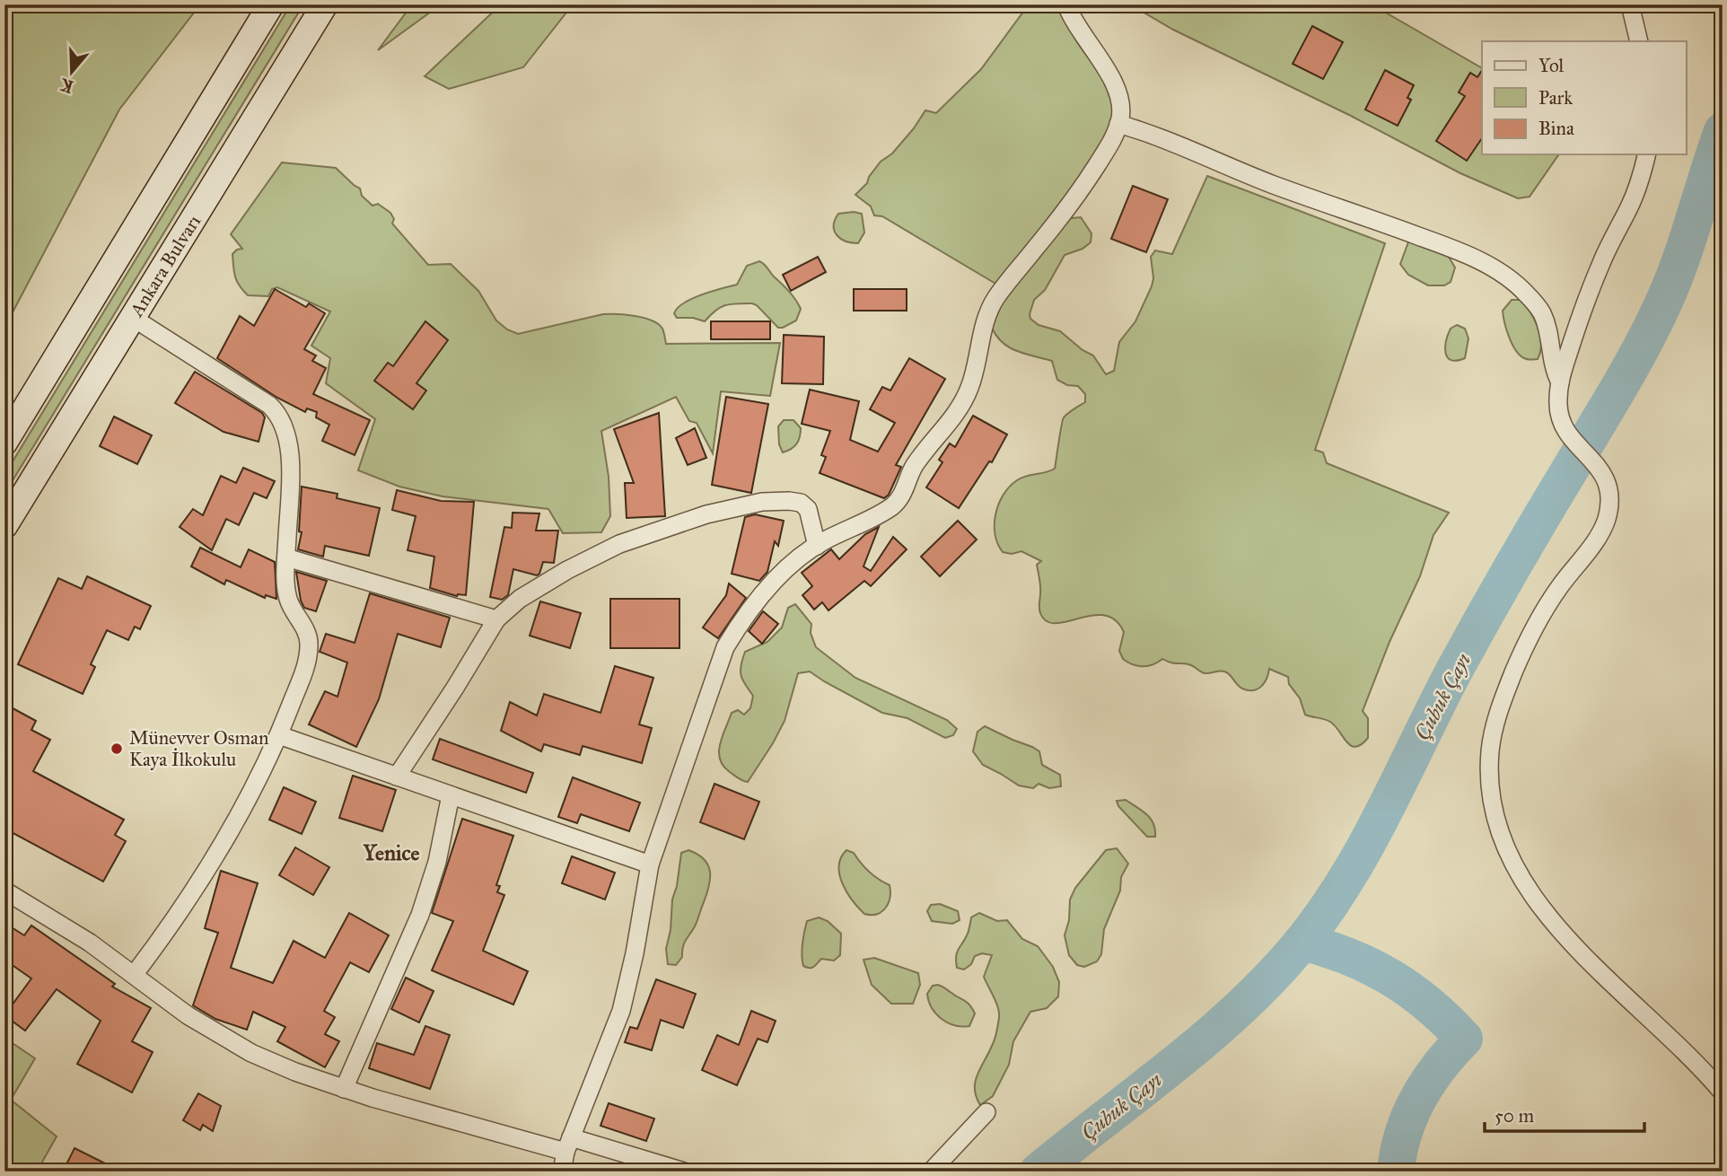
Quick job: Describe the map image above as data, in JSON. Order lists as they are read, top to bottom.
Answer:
{
  "streets": {
    "main road": ["Ankara Bulvarı"]
  },
  "districts": ["Yenice"],
  "water": ["Çubuk Çayı"],
  "places": ["Münevver Osman Kaya İlkokulu"],
  "legend": ["Yol", "Park", "Bina"],
  "scale_bar": "50 m",
  "north": "bottom"
}
